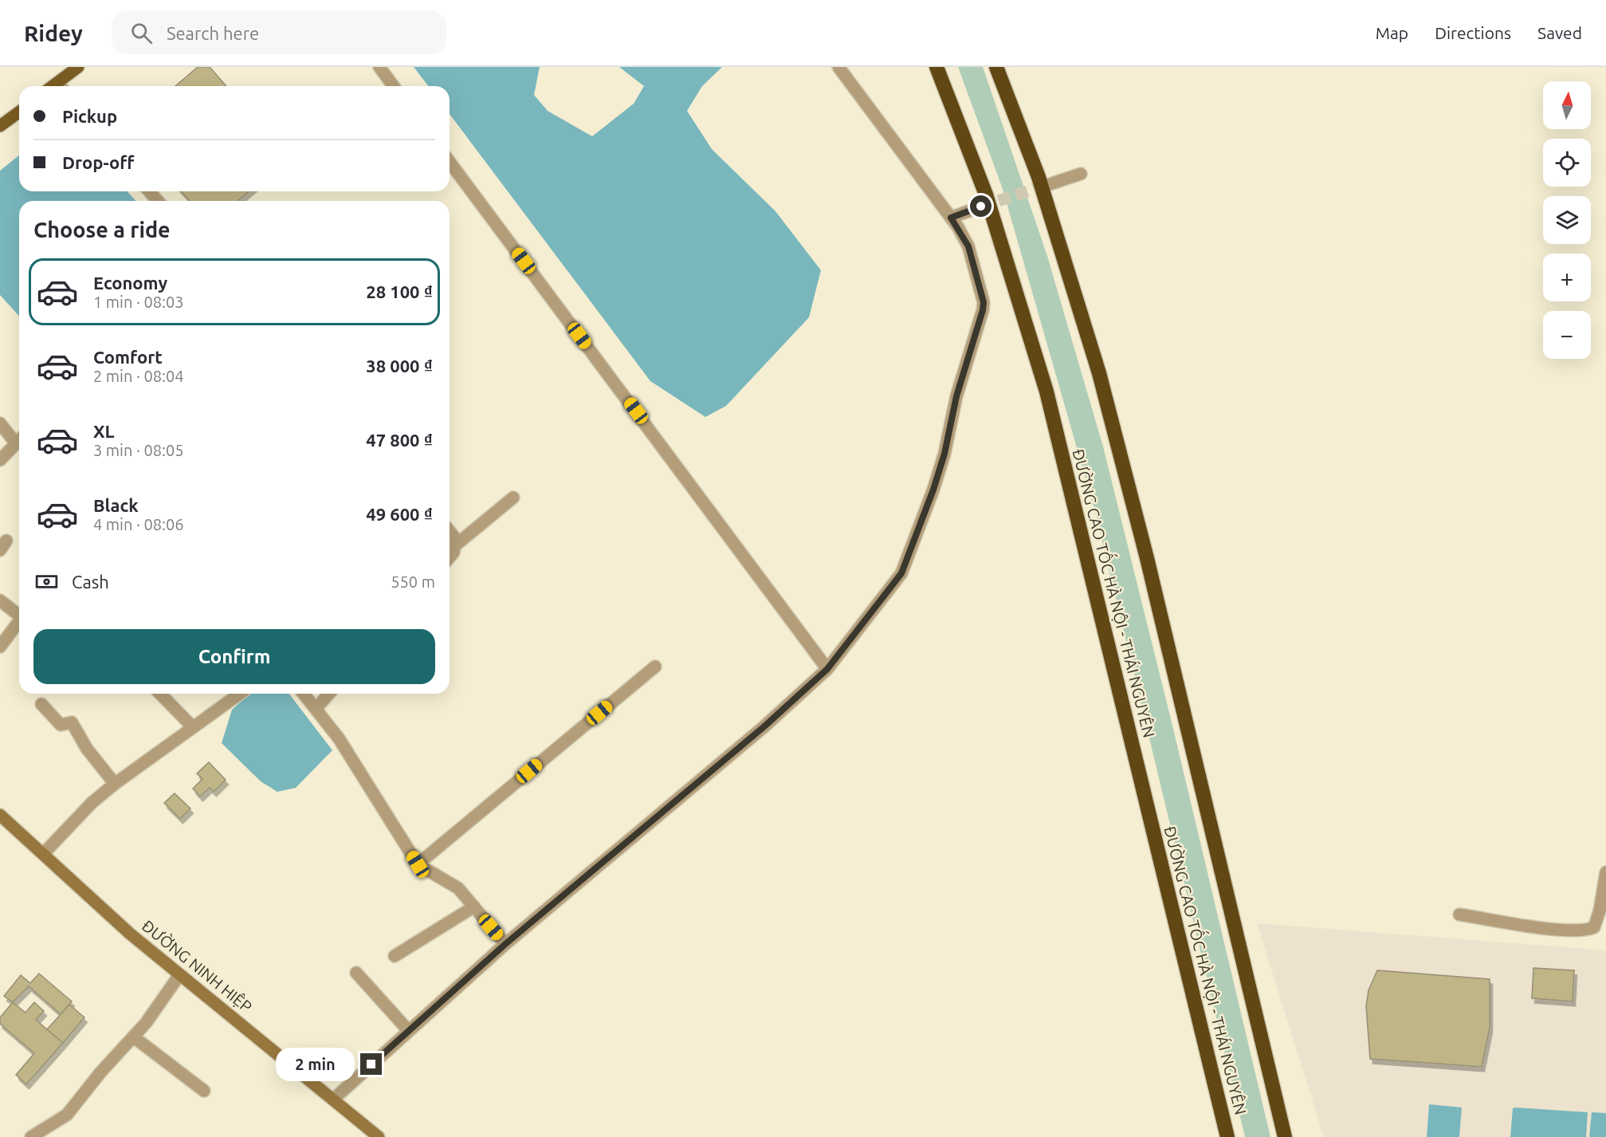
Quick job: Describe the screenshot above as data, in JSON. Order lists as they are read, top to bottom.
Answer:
{
  "streets": {
    "highway": ["ĐƯỜNG CAO TỐC HÀ NỘI - THÁI NGUYÊN"],
    "main road": ["ĐƯỜNG NINH HIỆP"]
  },
  "north": "top",
  "page": {
    "header": "Ridey",
    "search": "Search here",
    "nav": ["Map", "Directions", "Saved"],
    "map_buttons": ["+", "−"],
    "banner": ["Pickup", "Drop-off"],
    "heading": "Choose a ride",
    "list": [
      {
        "name": "Economy",
        "note": "1 min · 08:03",
        "value": "28 100 ₫"
      },
      {
        "name": "Comfort",
        "note": "2 min · 08:04",
        "value": "38 000 ₫"
      },
      {
        "name": "XL",
        "note": "3 min · 08:05",
        "value": "47 800 ₫"
      },
      {
        "name": "Black",
        "note": "4 min · 08:06",
        "value": "49 600 ₫"
      }
    ],
    "pay": ["Cash", "550 m"],
    "buttons": "Confirm",
    "bubble": "2 min"
  }
}
